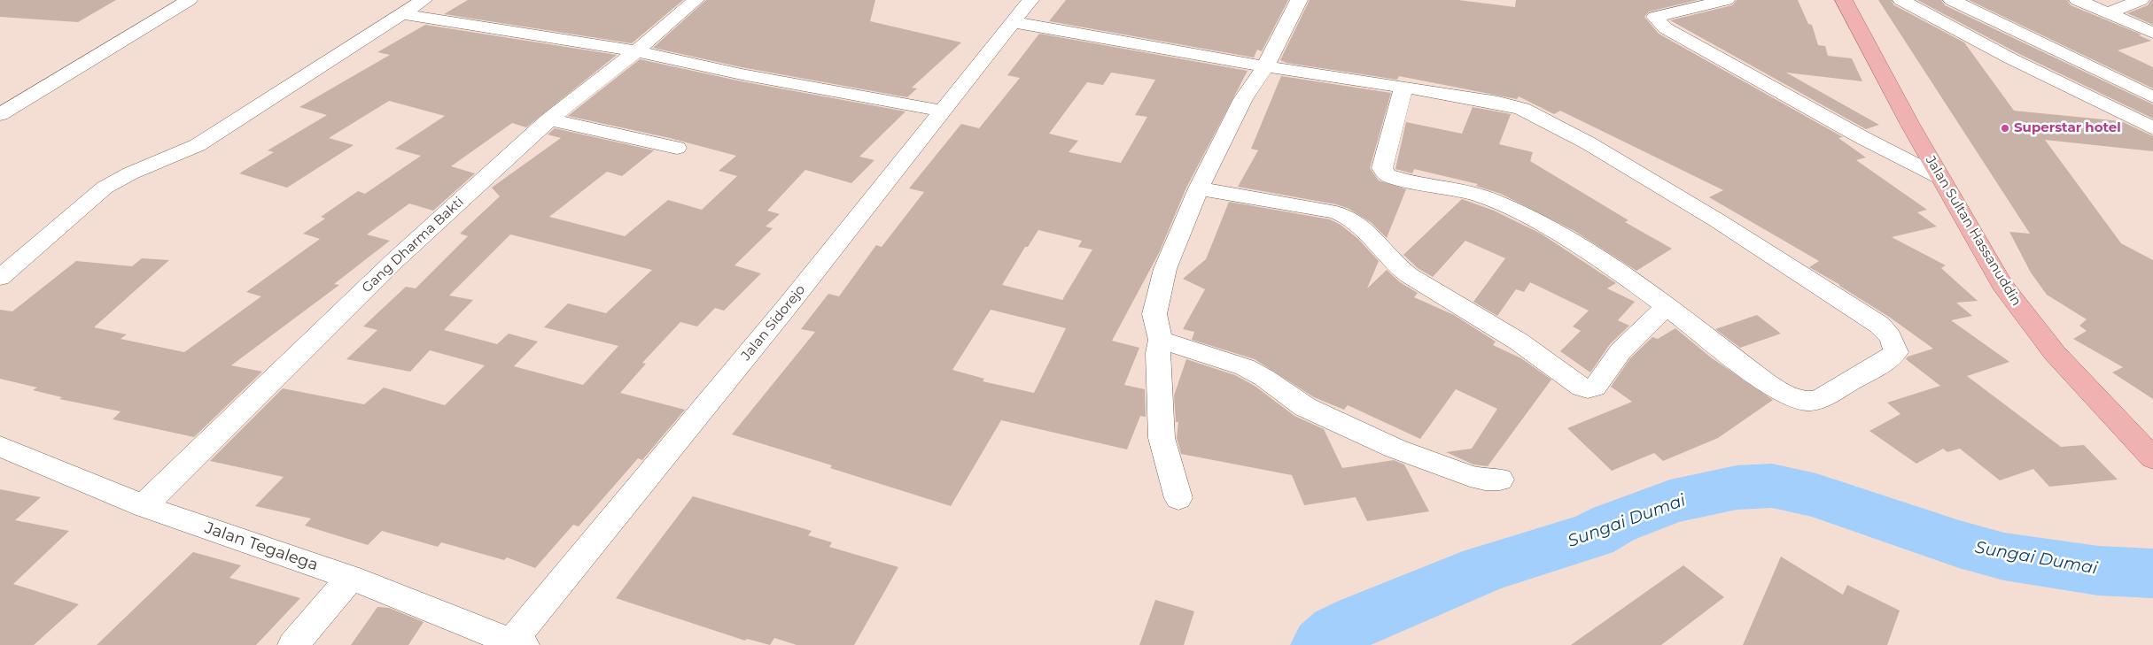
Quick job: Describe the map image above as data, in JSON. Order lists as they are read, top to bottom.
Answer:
{
  "streets": {
    "main road": ["Jalan Sultan Hassanuddin"],
    "street": ["Gang Dharma Bakti", "Jalan Sidorejo", "Jalan Tegalega"]
  },
  "crossings": [
    ["Gang Dharma Bakti", "Jalan Tegalega"],
    ["Jalan Sidorejo", "Jalan Tegalega"]
  ],
  "water": ["Sungai Dumai"],
  "places": ["Superstar hotel"]
}
